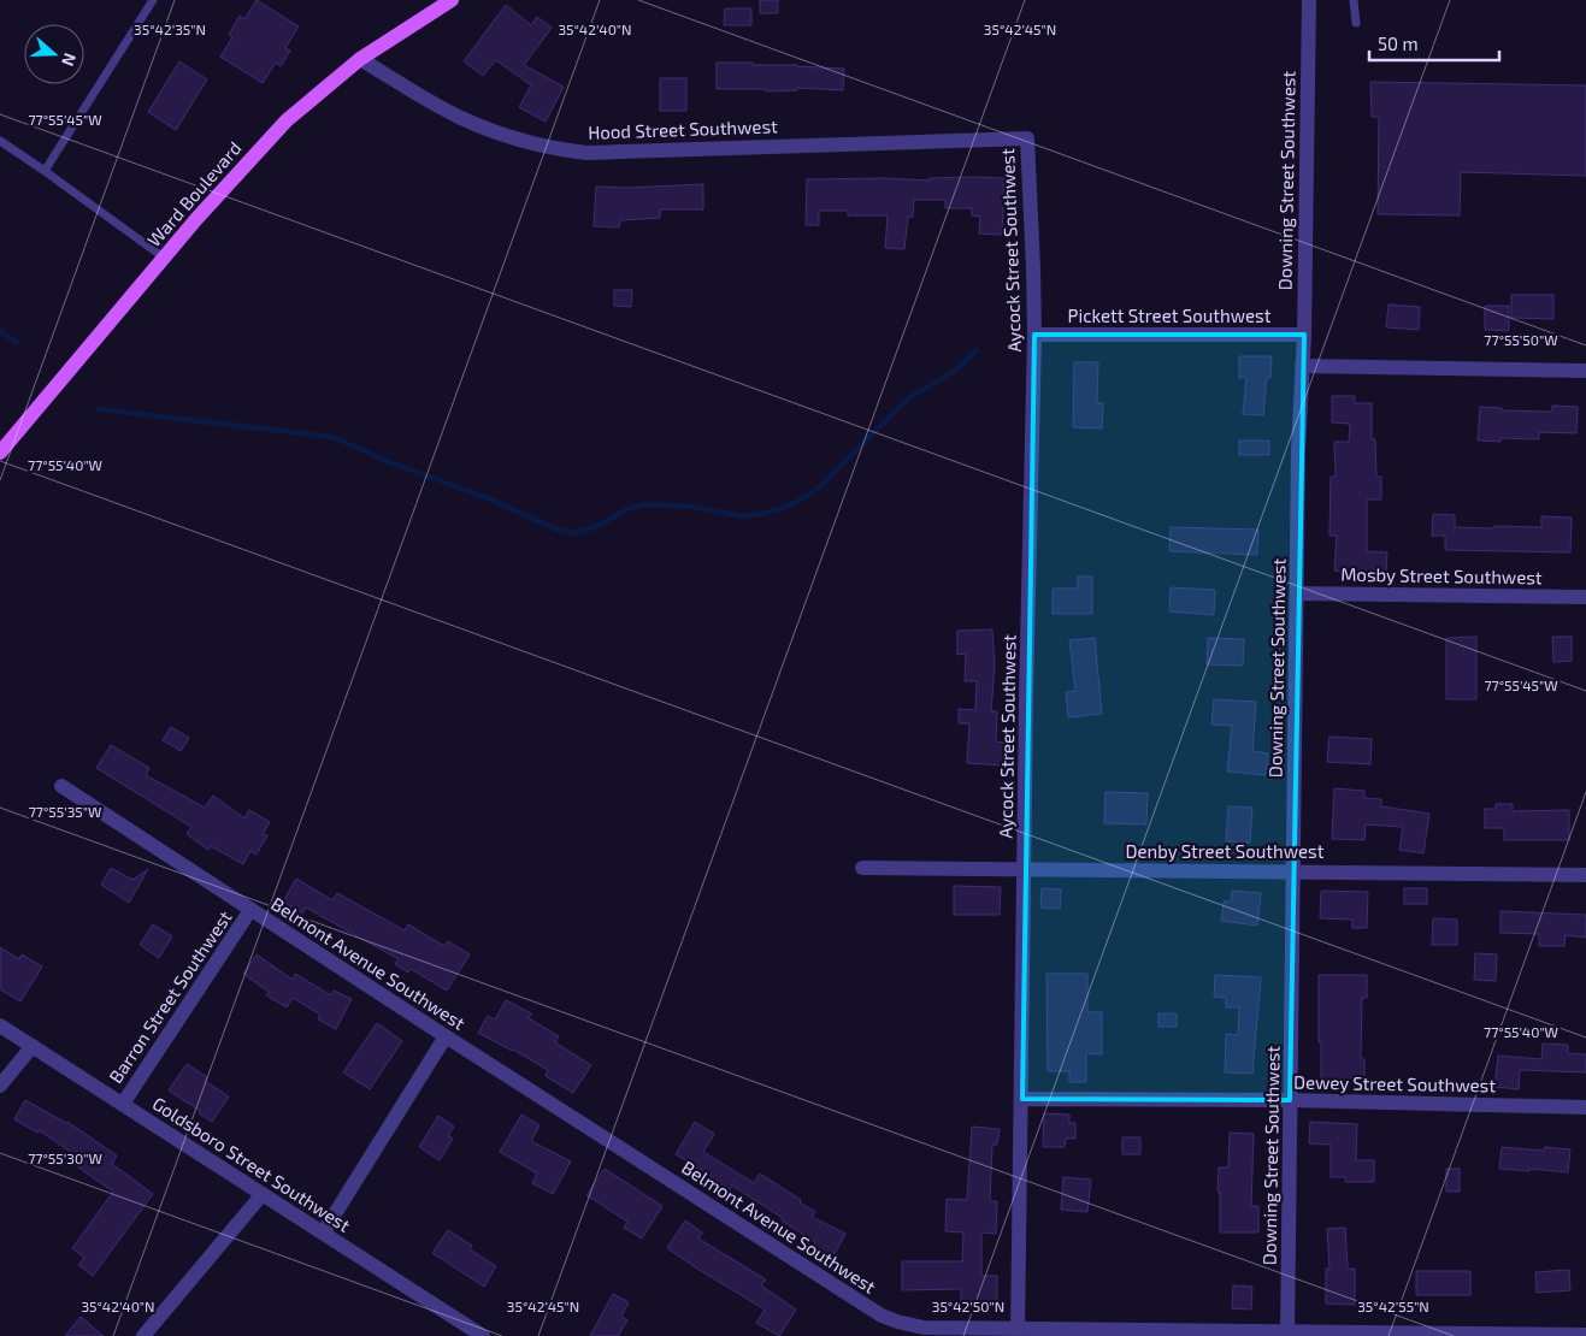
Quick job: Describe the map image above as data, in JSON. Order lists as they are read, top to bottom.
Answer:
{
  "streets": {
    "main road": ["Ward Boulevard"],
    "street": [
      "Hood Street Southwest",
      "Downing Street Southwest",
      "Aycock Street Southwest",
      "Pickett Street Southwest",
      "Mosby Street Southwest",
      "Denby Street Southwest",
      "Belmont Avenue Southwest",
      "Barron Street Southwest",
      "Dewey Street Southwest",
      "Goldsboro Street Southwest"
    ]
  },
  "crossings": [
    ["Hood Street Southwest", "Ward Boulevard"],
    ["Hood Street Southwest", "Aycock Street Southwest"],
    ["Downing Street Southwest", "Pickett Street Southwest"],
    ["Downing Street Southwest", "Mosby Street Southwest"],
    ["Downing Street Southwest", "Denby Street Southwest"],
    ["Downing Street Southwest", "Belmont Avenue Southwest"],
    ["Downing Street Southwest", "Dewey Street Southwest"],
    ["Aycock Street Southwest", "Pickett Street Southwest"],
    ["Aycock Street Southwest", "Denby Street Southwest"],
    ["Aycock Street Southwest", "Belmont Avenue Southwest"],
    ["Aycock Street Southwest", "Dewey Street Southwest"],
    ["Belmont Avenue Southwest", "Barron Street Southwest"],
    ["Barron Street Southwest", "Goldsboro Street Southwest"]
  ],
  "scale_bar": "50 m",
  "north": "right",
  "coordinates": [
    "35°42'35\"N",
    "35°42'40\"N",
    "35°42'45\"N",
    "77°55'45\"W",
    "77°55'50\"W",
    "77°55'40\"W",
    "77°55'35\"W",
    "77°55'30\"W",
    "35°42'50\"N",
    "35°42'55\"N"
  ]
}
